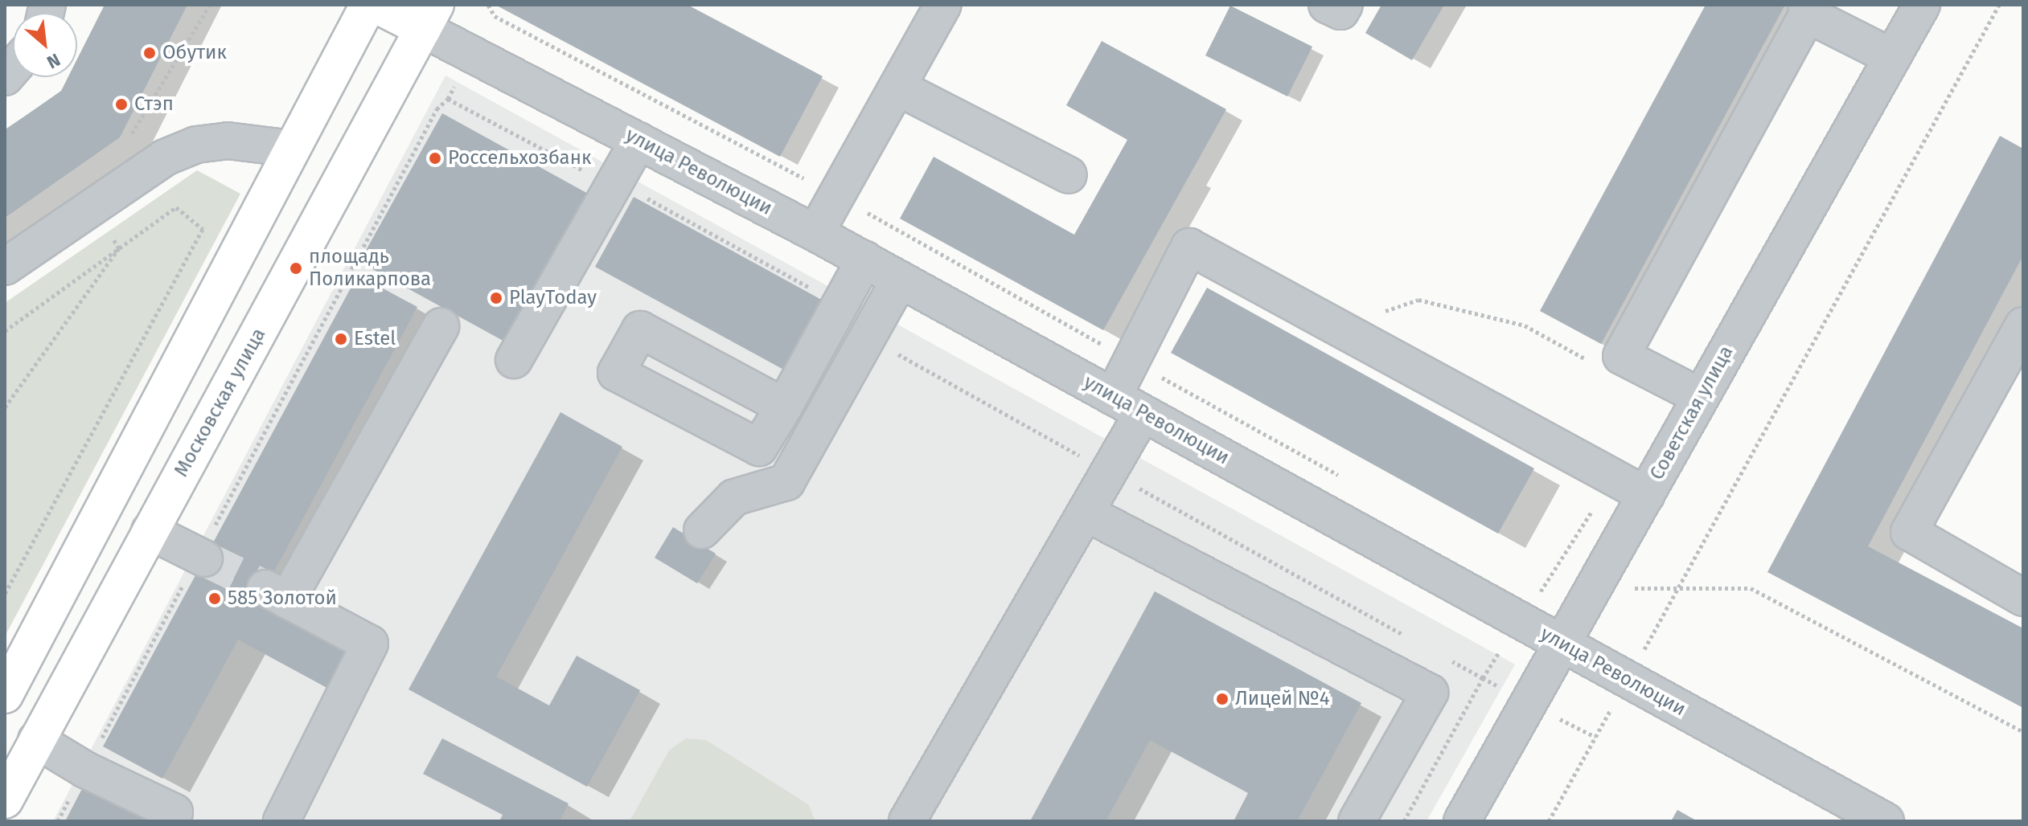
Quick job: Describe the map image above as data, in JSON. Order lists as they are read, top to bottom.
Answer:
{
  "streets": {
    "main road": ["Московская улица"],
    "street": ["улица Революции", "Советская улица"]
  },
  "crossings": [
    ["улица Революции", "Московская улица"],
    ["улица Революции", "Советская улица"]
  ],
  "places": [
    "Обутик",
    "Стэп",
    "Россельхозбанк",
    "площадь Поликарпова",
    "PlayToday",
    "Estel",
    "585 Золотой",
    "Лицей №4"
  ],
  "north": "bottom right"
}
